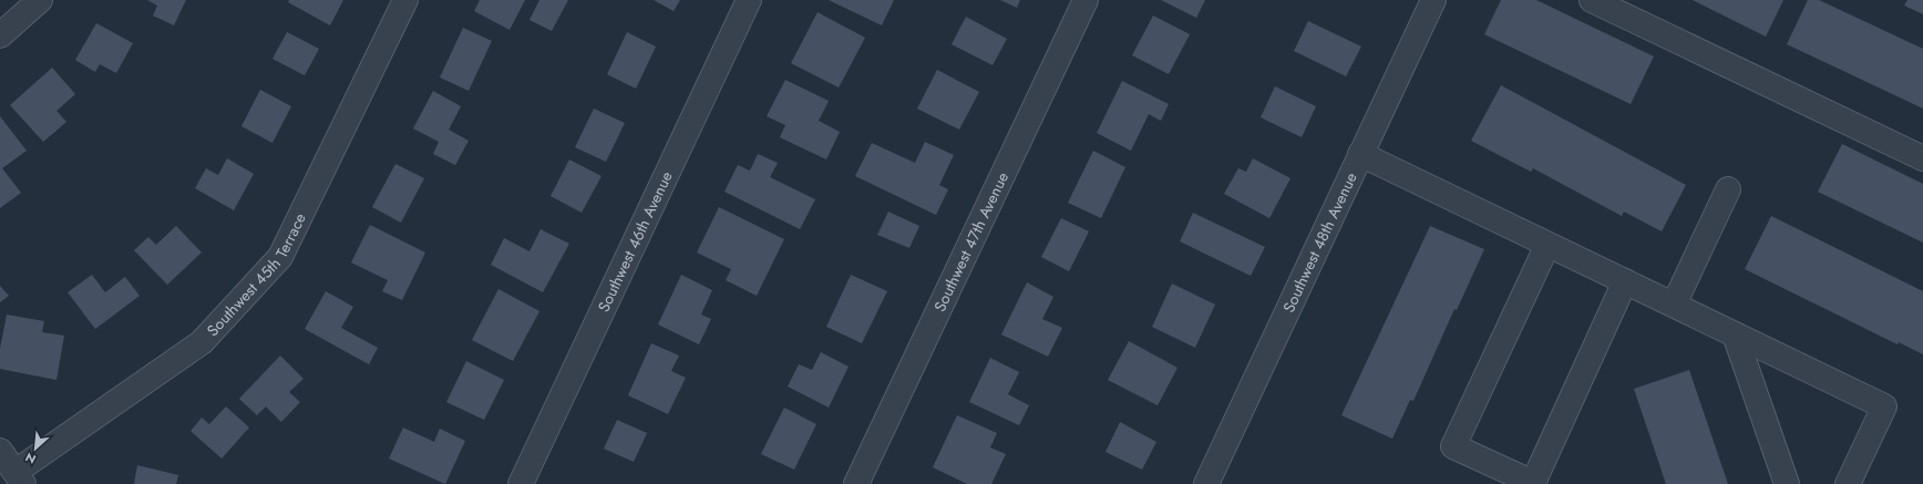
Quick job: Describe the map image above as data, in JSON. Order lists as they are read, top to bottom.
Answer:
{
  "streets": {
    "street": [
      "Southwest 46th Avenue",
      "Southwest 47th Avenue",
      "Southwest 48th Avenue",
      "Southwest 45th Terrace"
    ]
  },
  "north": "bottom left"
}
